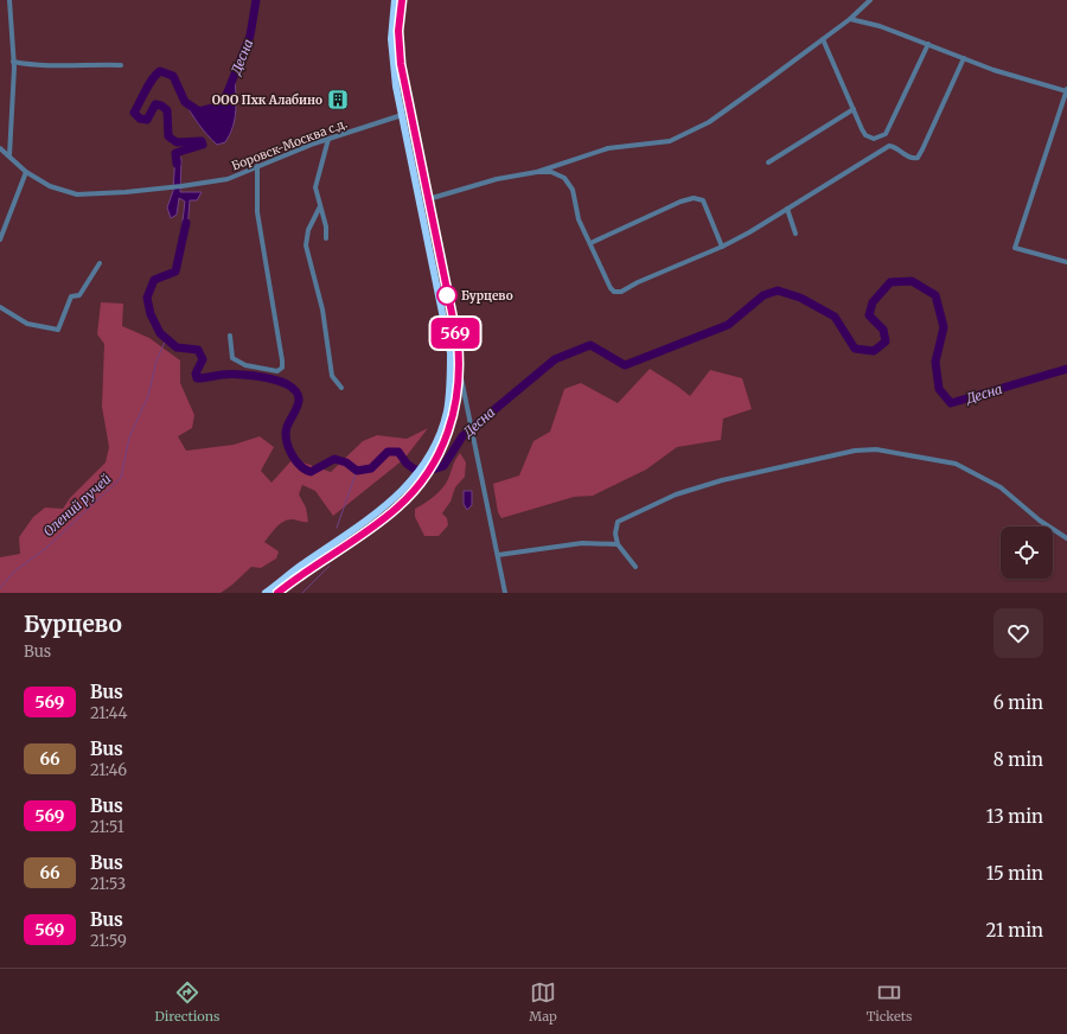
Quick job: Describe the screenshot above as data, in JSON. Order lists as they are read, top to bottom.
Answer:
{
  "streets": {
    "street": ["Боровск-Москва с.д."]
  },
  "water": ["Десна", "Олений ручей"],
  "places": {
    "building": ["ООО Пхк Алабино"],
    "other": ["Бурцево"]
  },
  "lines": ["bus line 569"],
  "page": {
    "on_map": "569",
    "heading": ["Бурцево", "Bus"],
    "list": [
      {
        "mark": "569",
        "name": "Bus",
        "note": "21:44",
        "value": "6 min"
      },
      {
        "mark": "66",
        "name": "Bus",
        "note": "21:46",
        "value": "8 min"
      },
      {
        "mark": "569",
        "name": "Bus",
        "note": "21:51",
        "value": "13 min"
      },
      {
        "mark": "66",
        "name": "Bus",
        "note": "21:53",
        "value": "15 min"
      },
      {
        "mark": "569",
        "name": "Bus",
        "note": "21:59",
        "value": "21 min"
      }
    ],
    "tabs": ["Directions", "Map", "Tickets"]
  }
}
